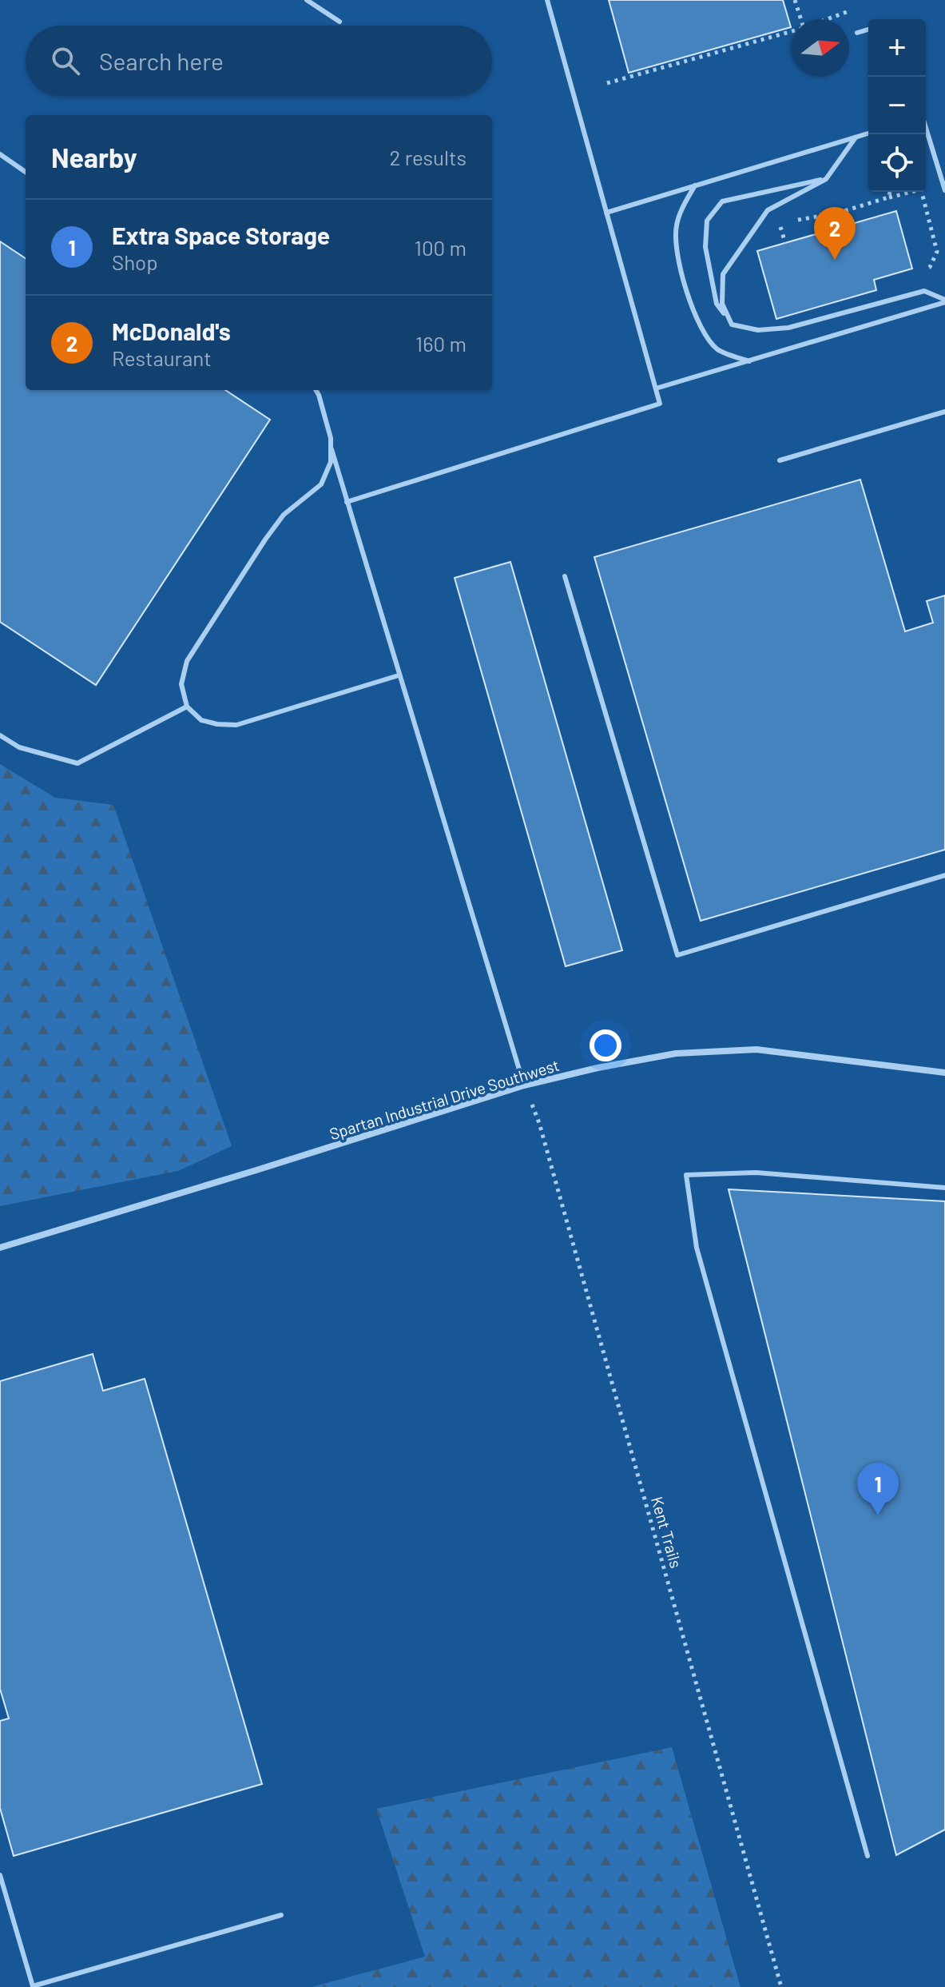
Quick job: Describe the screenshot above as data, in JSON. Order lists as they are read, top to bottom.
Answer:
{
  "streets": {
    "street": ["Spartan Industrial Drive Southwest"],
    "path": ["Kent Trails"]
  },
  "crossings": [
    ["Spartan Industrial Drive Southwest", "Kent Trails"]
  ],
  "north": "right",
  "page": {
    "map_buttons": ["+", "−"],
    "search": "Search here",
    "heading": ["Nearby", "2 results"],
    "list": [
      {
        "mark": "1",
        "name": "Extra Space Storage",
        "note": "Shop",
        "value": "100 m"
      },
      {
        "mark": "2",
        "name": "McDonald's",
        "note": "Restaurant",
        "value": "160 m"
      }
    ],
    "pins": ["2", "1"]
  }
}
